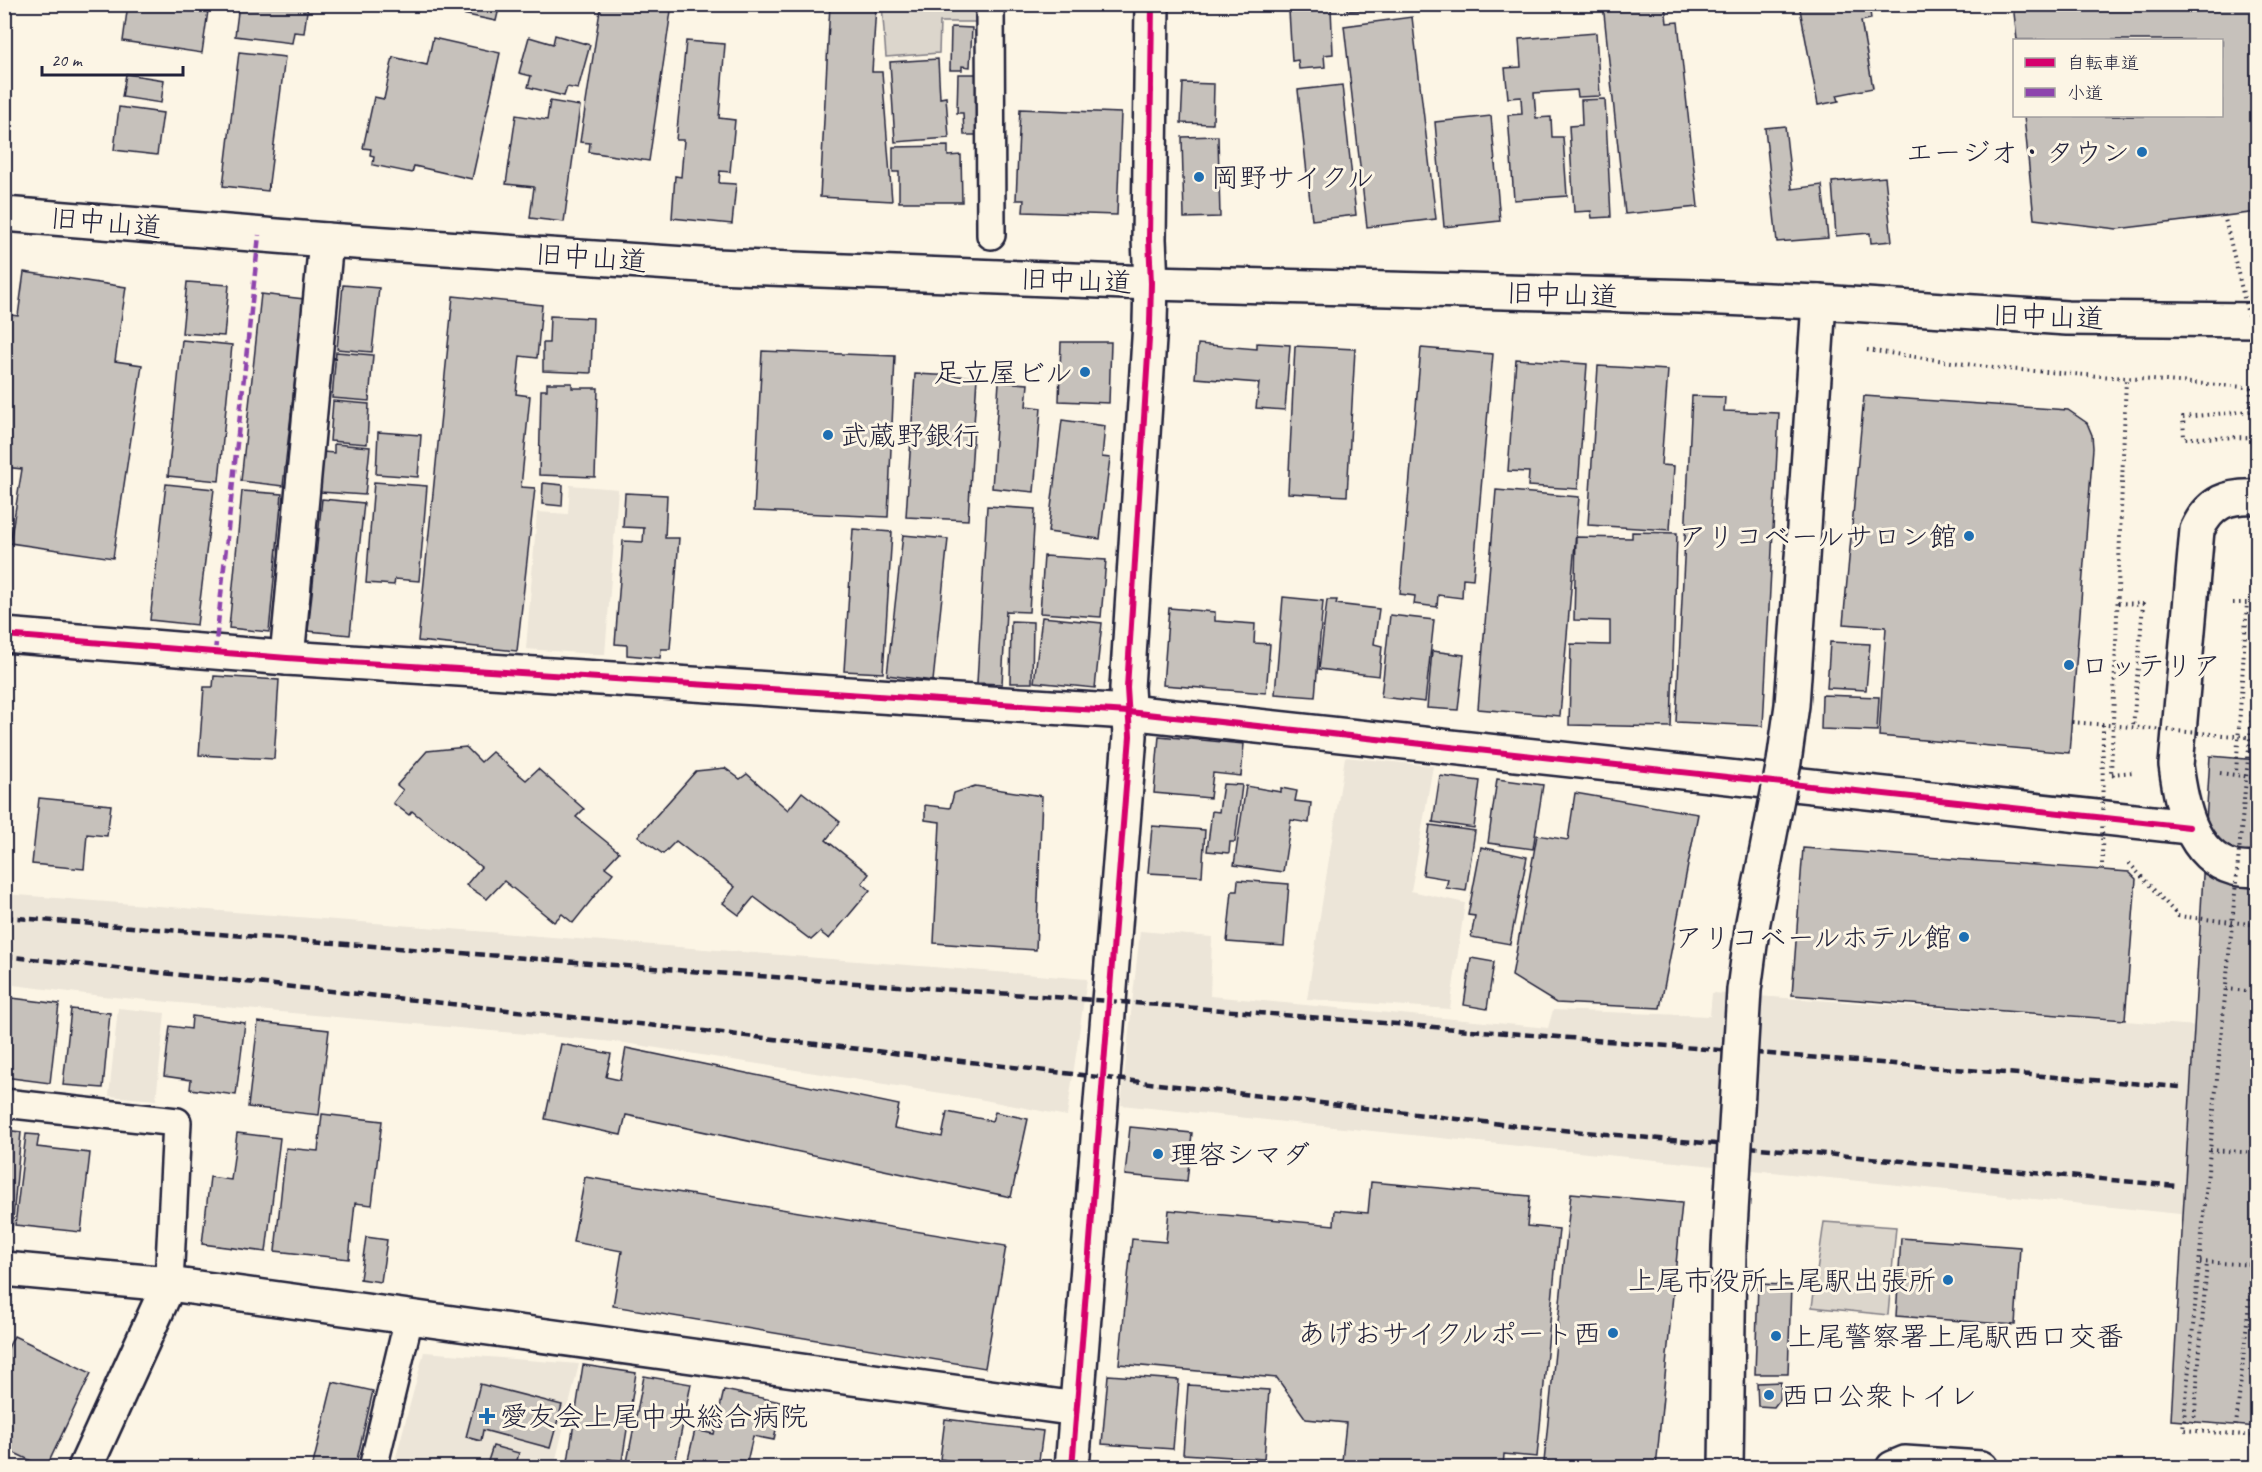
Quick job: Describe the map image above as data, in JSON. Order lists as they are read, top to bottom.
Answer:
{
  "streets": {
    "street": ["旧中山道"]
  },
  "places": {
    "other": [
      "エージオ・タウン",
      "岡野サイクル",
      "足立屋ビル",
      "武蔵野銀行",
      "アリコベールサロン館",
      "ロッテリア",
      "アリコベールホテル館",
      "理容シマダ",
      "上尾市役所上尾駅出張所",
      "あげおサイクルポート西",
      "上尾警察署上尾駅西口交番",
      "西口公衆トイレ"
    ],
    "health": ["愛友会上尾中央総合病院"]
  },
  "legend": ["自転車道", "小道"],
  "scale_bar": "20 m"
}
